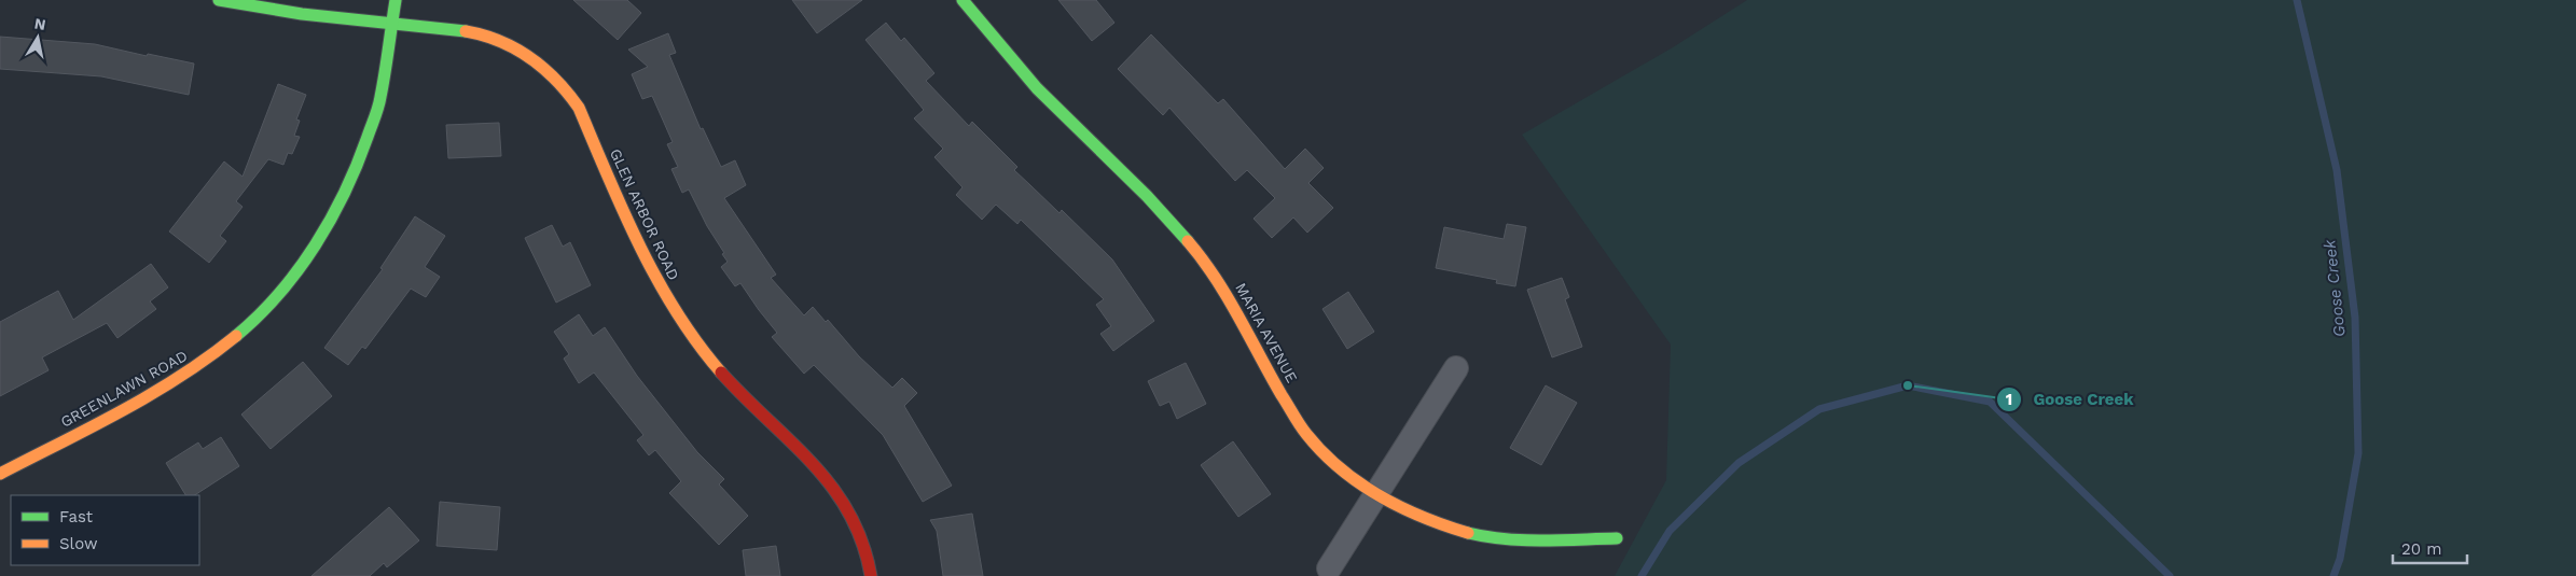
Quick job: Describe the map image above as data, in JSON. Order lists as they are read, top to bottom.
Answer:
{
  "streets": {
    "street": ["GLEN ARBOR ROAD", "MARIA AVENUE", "GREENLAWN ROAD"]
  },
  "crossings": [
    ["GLEN ARBOR ROAD", "GREENLAWN ROAD"]
  ],
  "water": ["Goose Creek"],
  "places": ["Goose Creek"],
  "legend": ["Fast", "Slow"],
  "scale_bar": "20 m",
  "north": "top"
}
